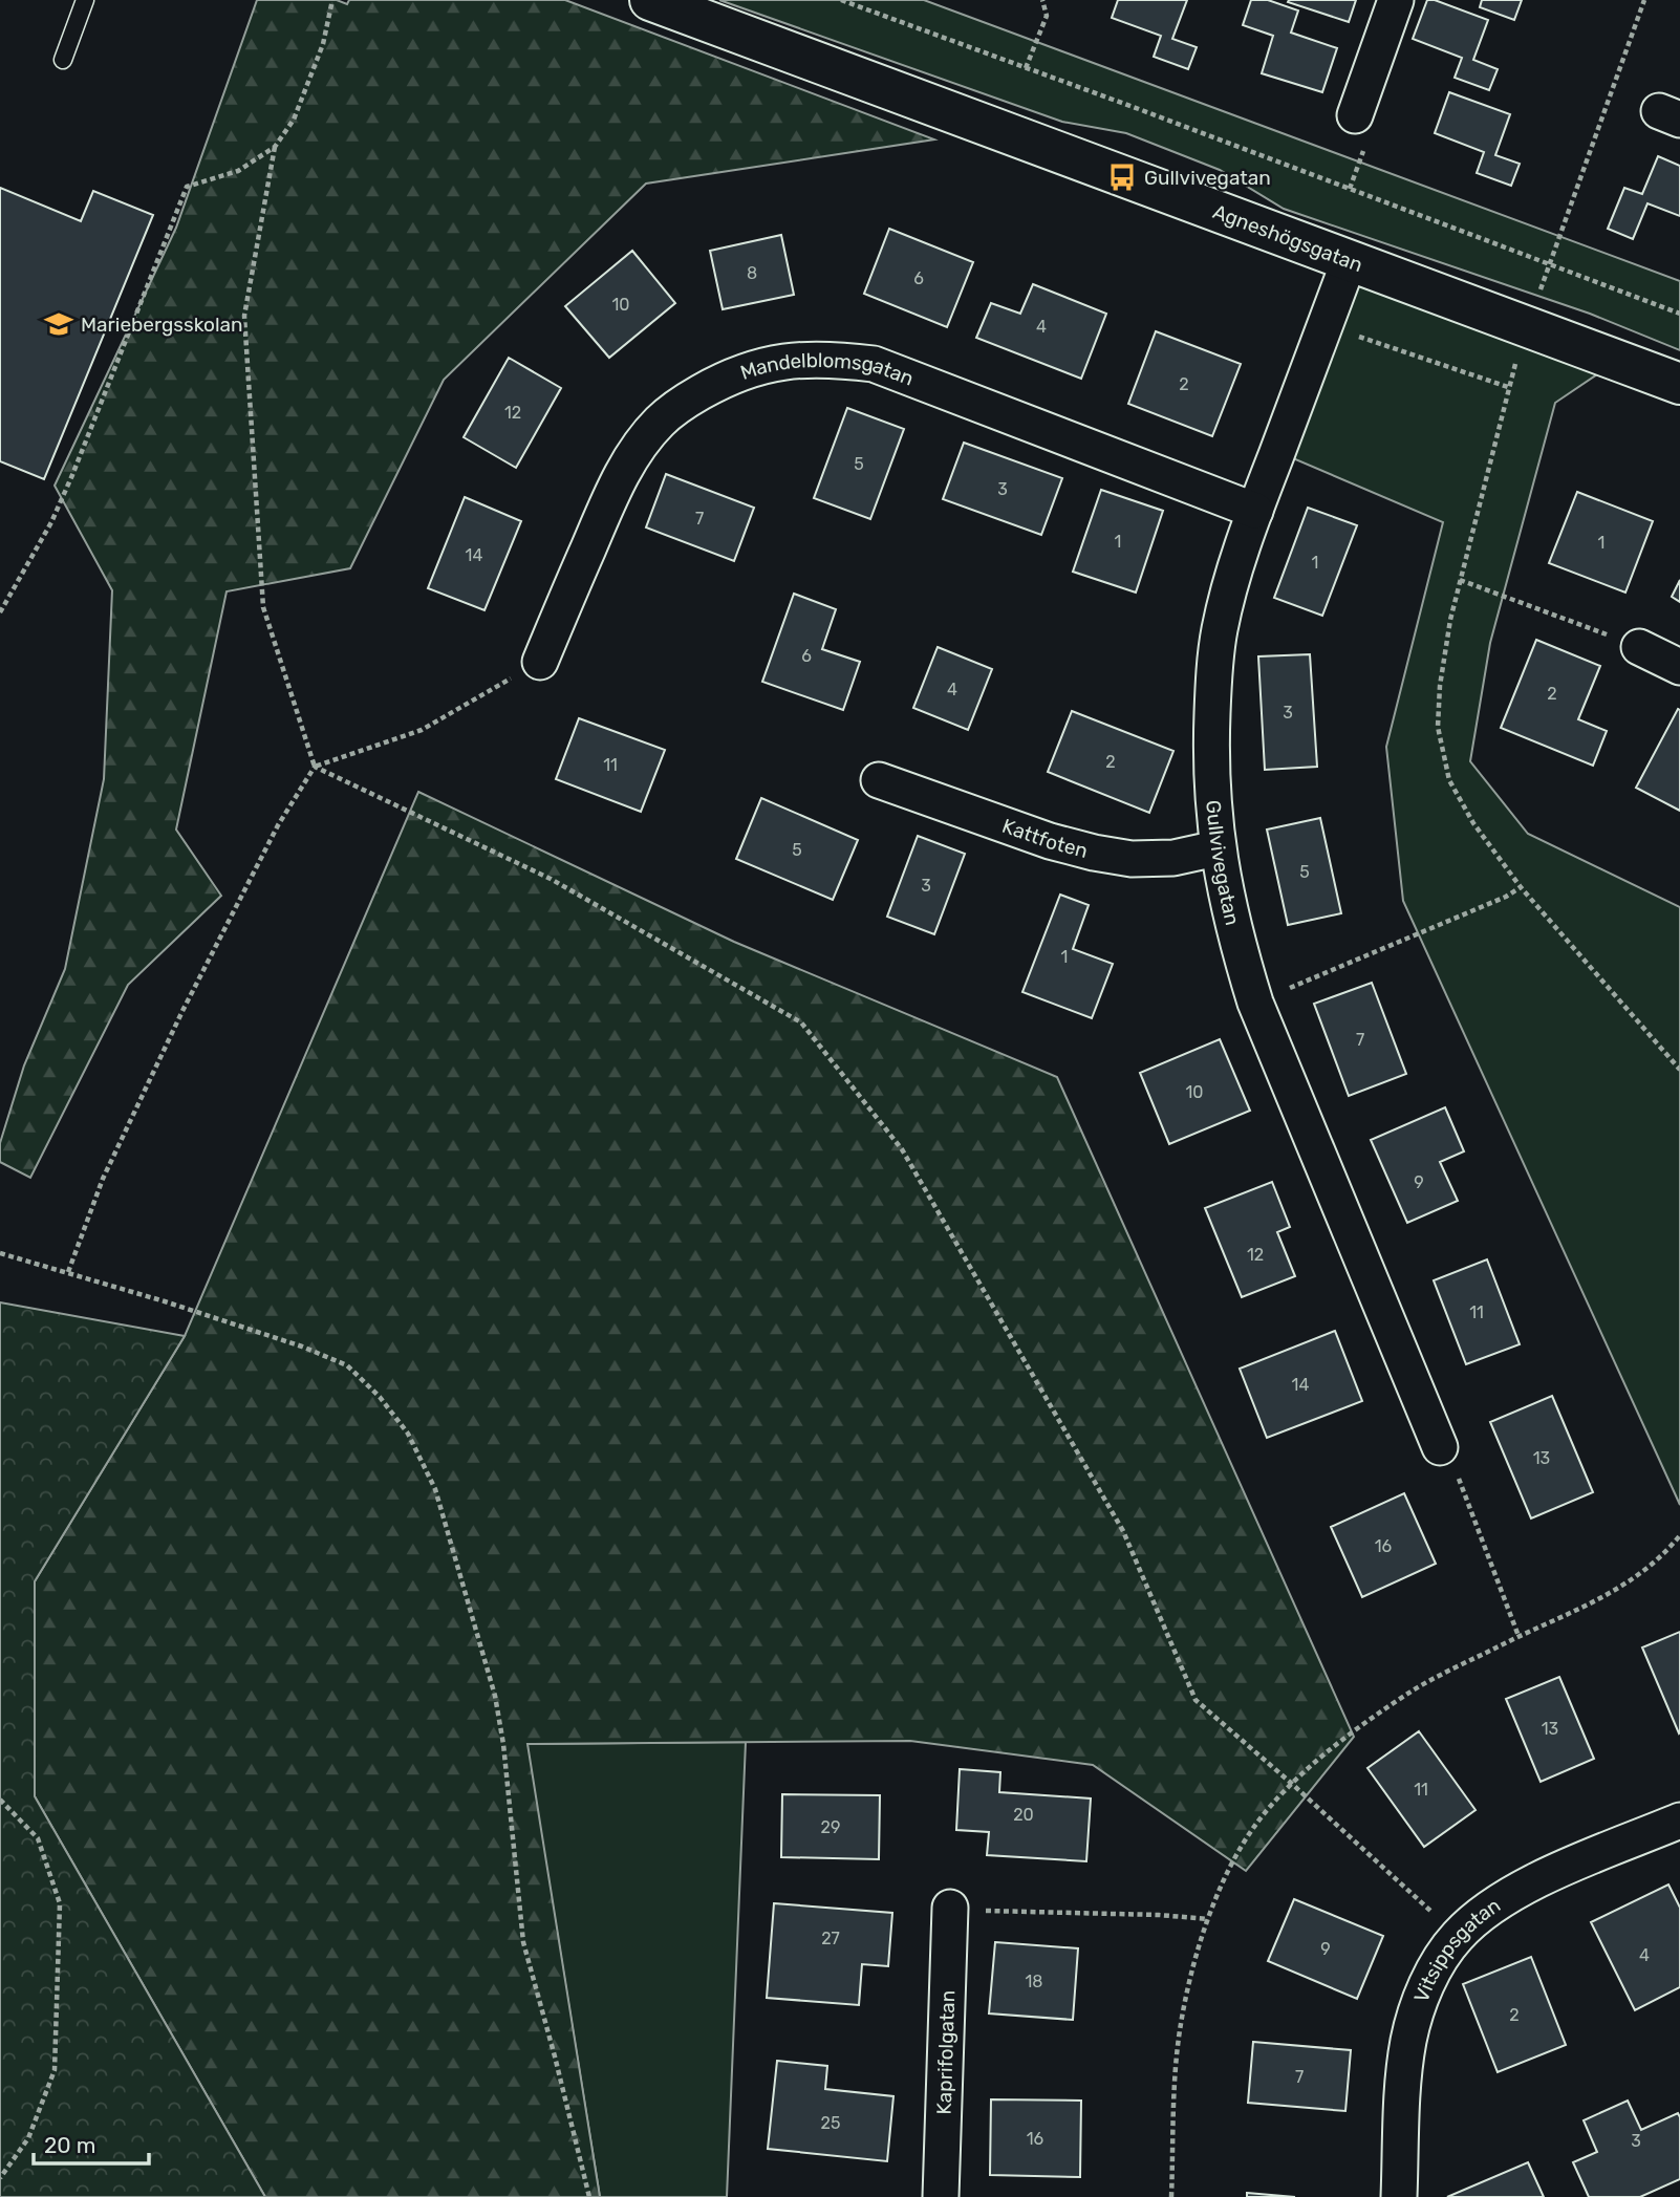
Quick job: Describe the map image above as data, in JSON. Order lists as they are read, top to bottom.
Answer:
{
  "streets": {
    "street": [
      "Agneshögsgatan",
      "Mandelblomsgatan",
      "Kattfoten",
      "Gullvivegatan",
      "Vitsippsgatan",
      "Kaprifolgatan"
    ]
  },
  "crossings": [
    ["Agneshögsgatan", "Gullvivegatan"],
    ["Mandelblomsgatan", "Gullvivegatan"],
    ["Kattfoten", "Gullvivegatan"]
  ],
  "places": {
    "bus stop": ["Gullvivegatan"],
    "school or university": ["Mariebergsskolan"]
  },
  "house_numbers": [
    "8",
    "6",
    "10",
    "4",
    "2",
    "12",
    "5",
    "3",
    "7",
    "1",
    "1",
    "14",
    "1",
    "6",
    "4",
    "2",
    "3",
    "2",
    "11",
    "5",
    "5",
    "3",
    "1",
    "7",
    "10",
    "9",
    "12",
    "11",
    "14",
    "13",
    "16",
    "13",
    "11",
    "20",
    "29",
    "27",
    "9",
    "4",
    "18",
    "2",
    "7",
    "25",
    "16",
    "3"
  ],
  "scale_bar": "20 m"
}
